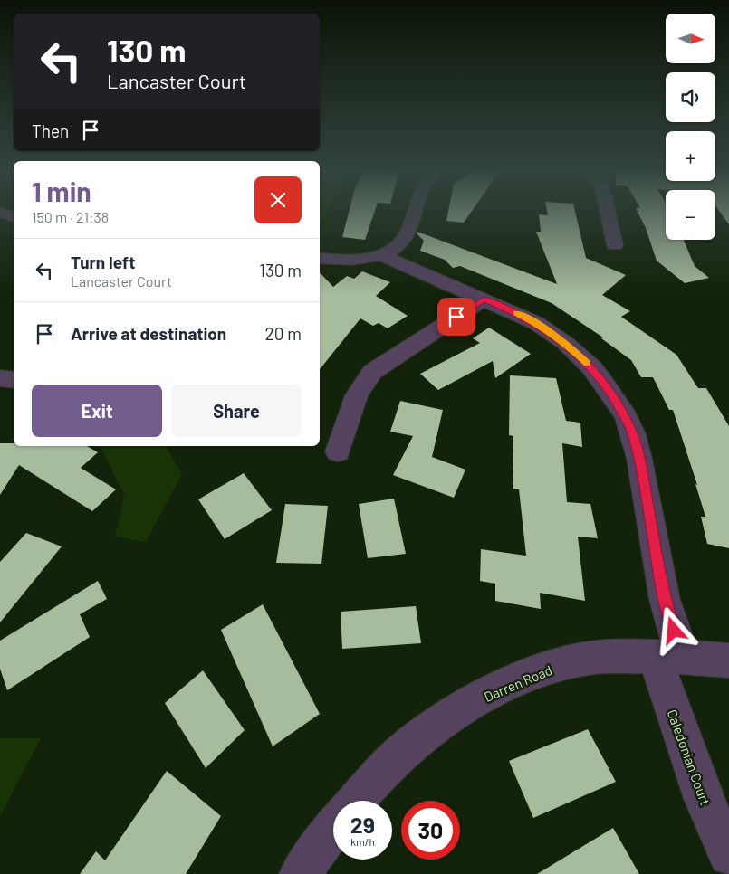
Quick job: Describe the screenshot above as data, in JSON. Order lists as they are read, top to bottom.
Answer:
{
  "streets": {
    "street": ["Darren Road", "Caledonian Court"]
  },
  "crossings": [
    ["Darren Road", "Caledonian Court"]
  ],
  "north": "right",
  "page": {
    "map_buttons": ["+", "−"],
    "turn": ["130 m", "Lancaster Court"],
    "then": "Then",
    "heading": ["1 min", "150 m · 21:38"],
    "list": [
      {
        "name": "Turn left",
        "note": "Lancaster Court",
        "value": "130 m"
      },
      {
        "name": "Arrive at destination",
        "value": "20 m"
      }
    ],
    "buttons": ["Exit", "Share"],
    "speed": "29 km/h",
    "limit": "30"
  }
}
